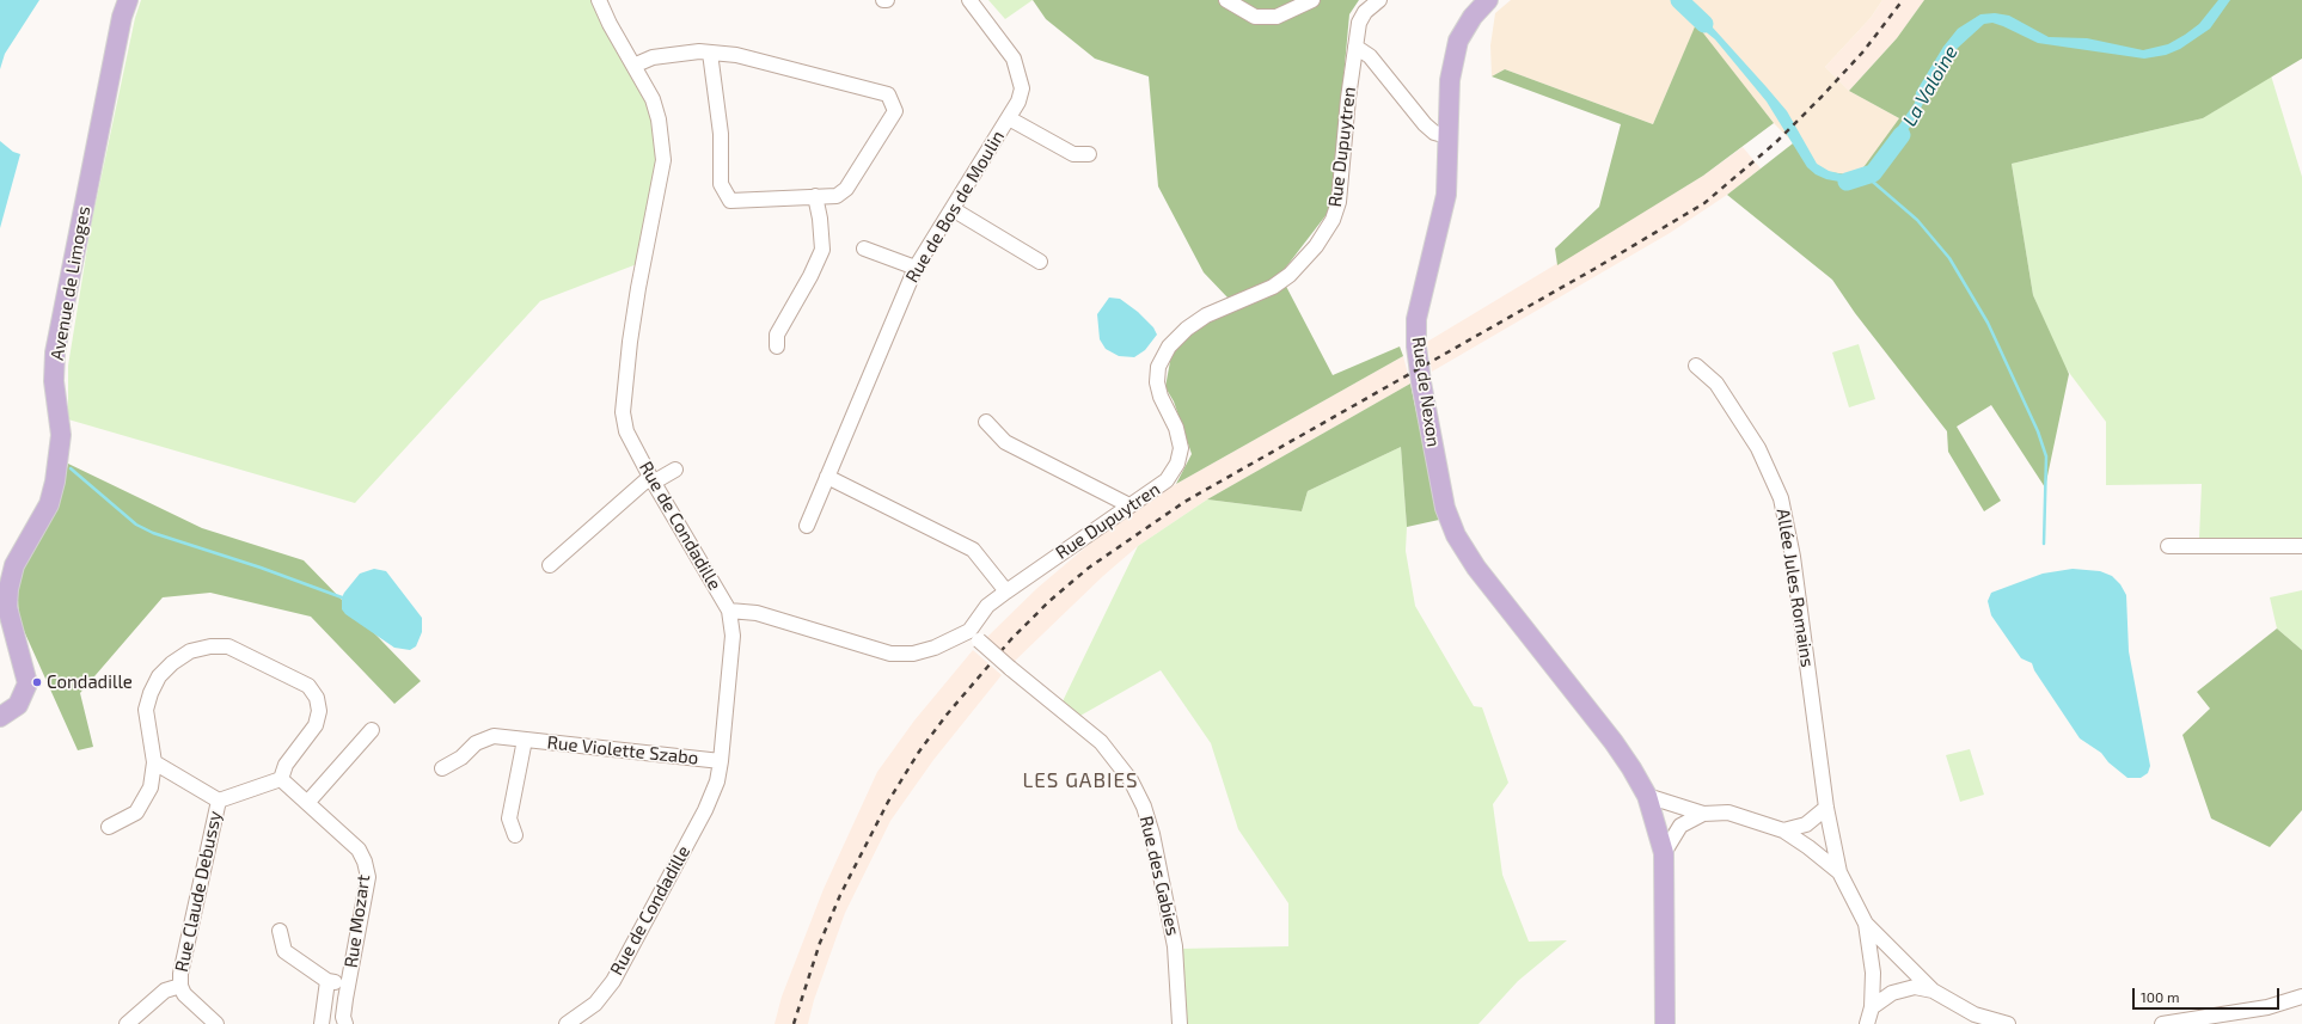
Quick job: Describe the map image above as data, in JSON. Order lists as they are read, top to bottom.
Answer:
{
  "streets": {
    "main road": ["Avenue de Limoges", "Rue de Nexon"],
    "street": [
      "Rue Dupuytren",
      "Rue de Bos de Moulin",
      "Rue de Condadille",
      "Allée Jules Romains",
      "Rue Violette Szabo",
      "Rue des Gabies",
      "Rue Claude Debussy",
      "Rue Mozart"
    ]
  },
  "crossings": [
    ["Rue Dupuytren", "Rue de Condadille"],
    ["Rue Dupuytren", "Rue des Gabies"],
    ["Rue de Condadille", "Rue Violette Szabo"],
    ["Rue Claude Debussy", "Rue Mozart"]
  ],
  "districts": ["LES GABIES"],
  "water": ["La Valoine"],
  "places": ["Condadille"],
  "scale_bar": "100 m"
}
